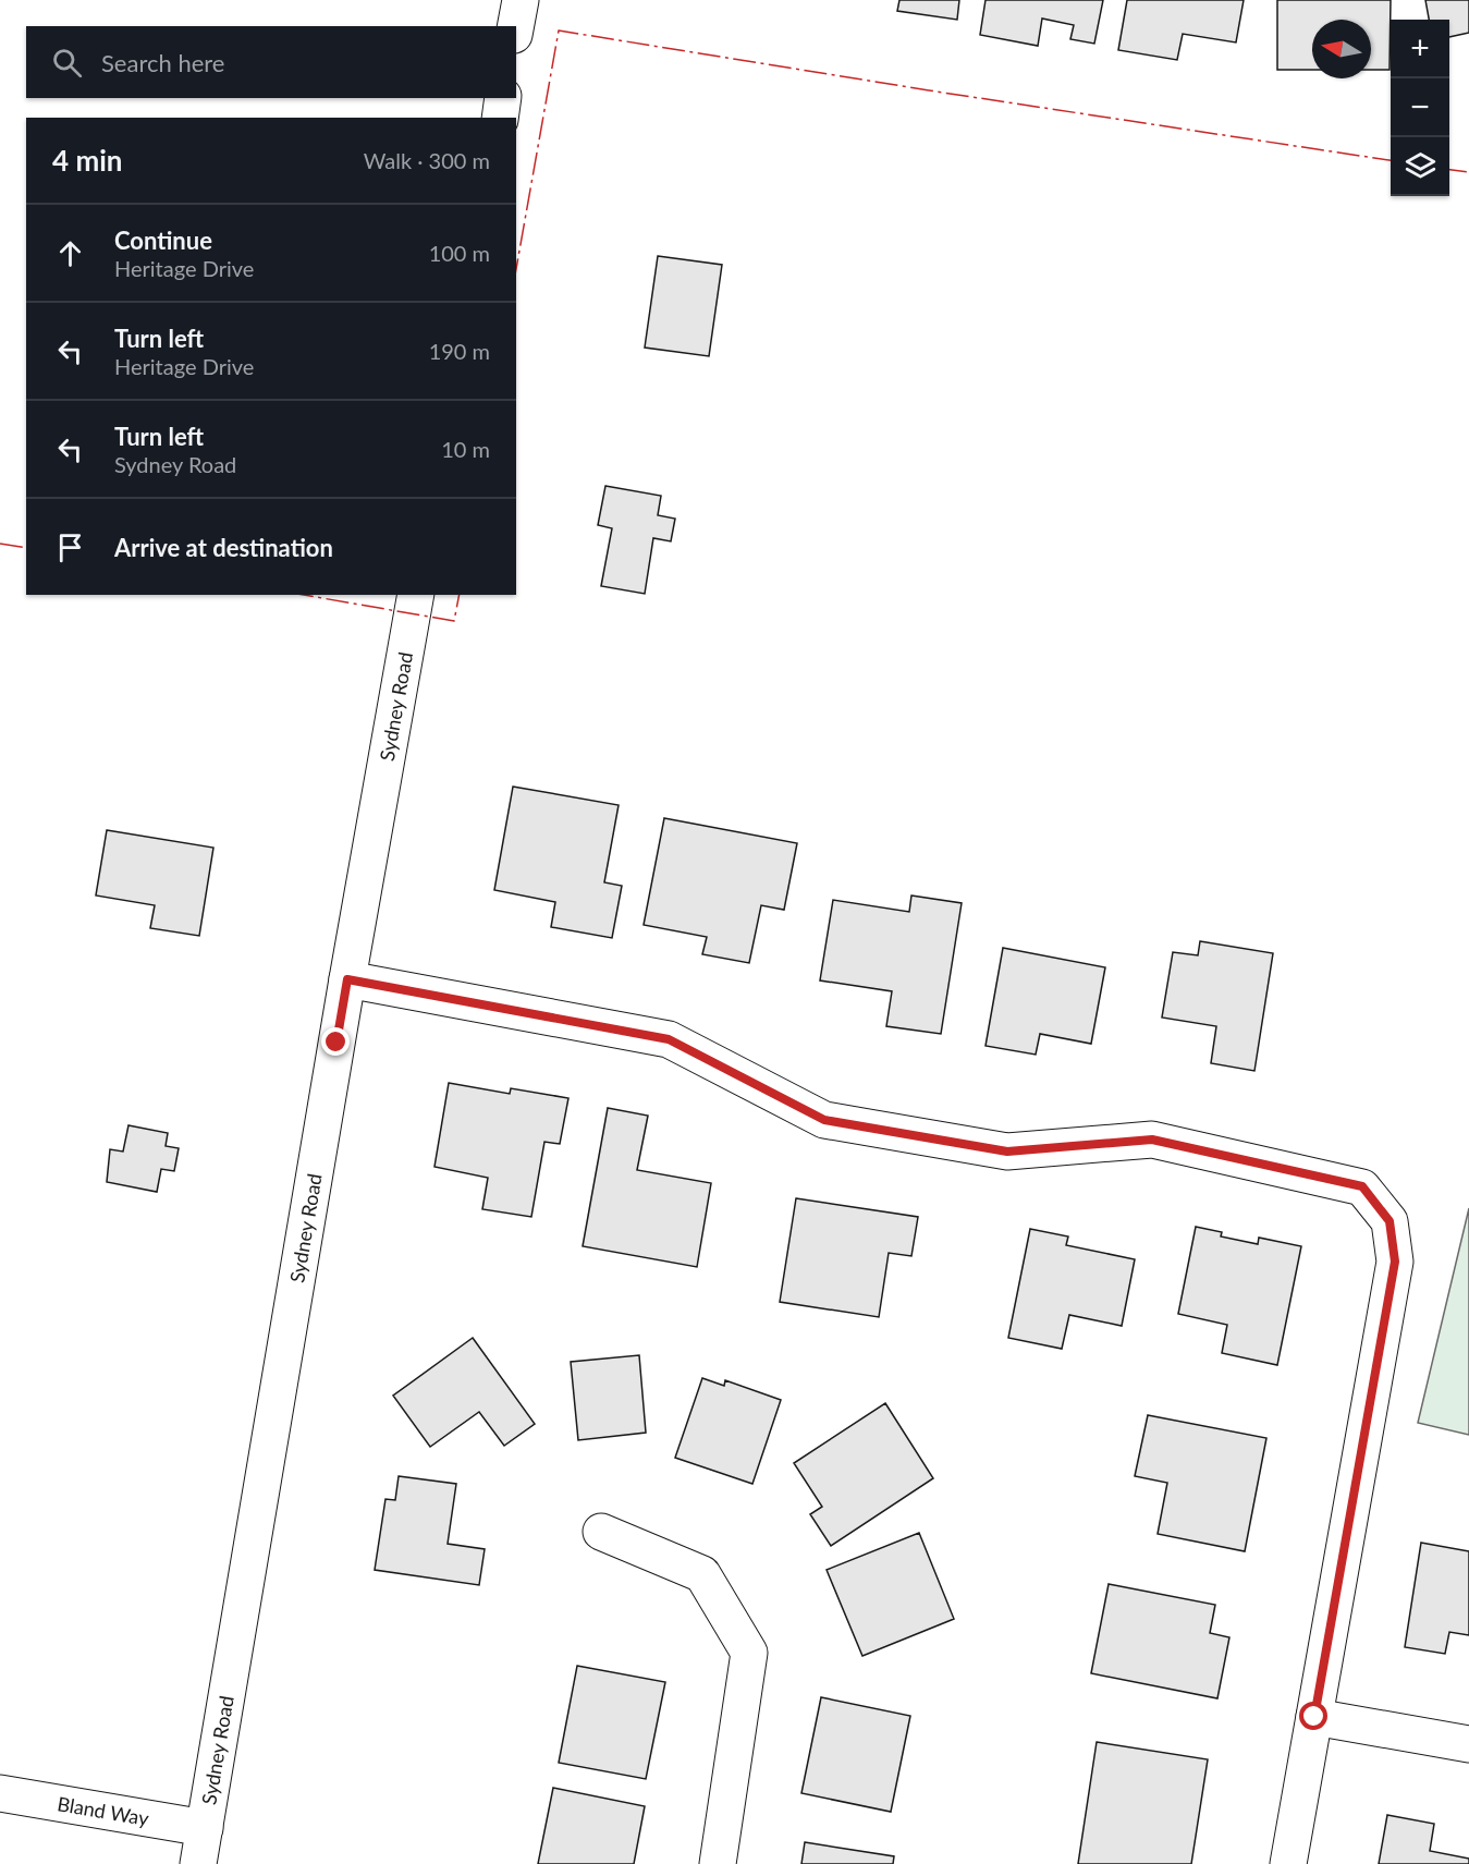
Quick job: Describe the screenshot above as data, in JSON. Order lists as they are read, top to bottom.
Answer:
{
  "streets": {
    "street": ["Sydney Road", "Bland Way"]
  },
  "crossings": [
    ["Sydney Road", "Bland Way"]
  ],
  "north": "left",
  "page": {
    "map_buttons": ["+", "−"],
    "search": "Search here",
    "heading": ["4 min", "Walk · 300 m"],
    "list": [
      ["Continue", "Heritage Drive", "100 m"],
      ["Turn left", "Heritage Drive", "190 m"],
      ["Turn left", "Sydney Road", "10 m"],
      "Arrive at destination"
    ]
  }
}
